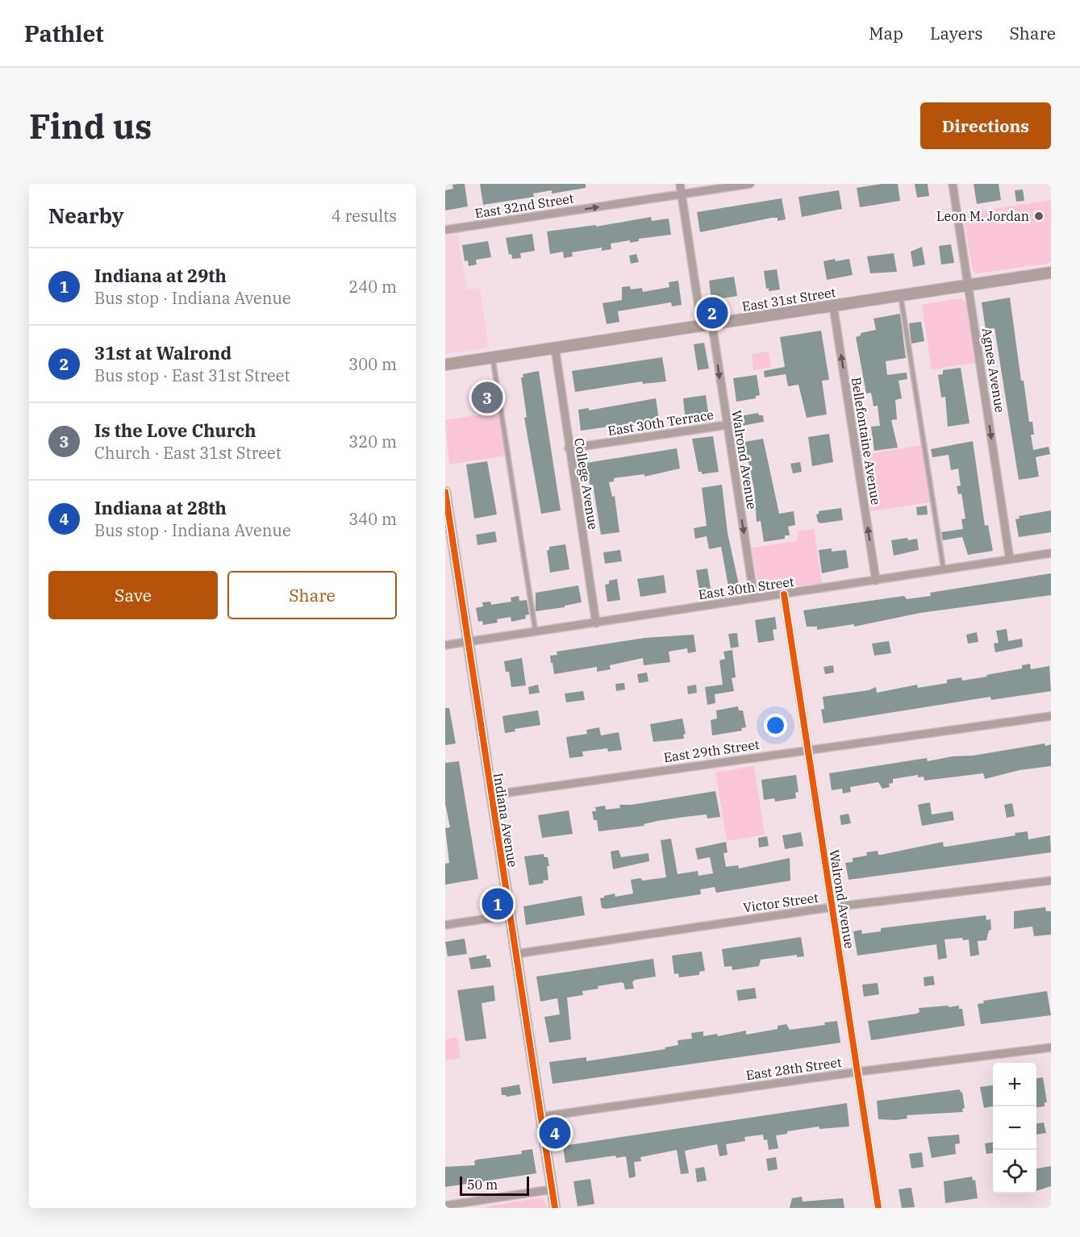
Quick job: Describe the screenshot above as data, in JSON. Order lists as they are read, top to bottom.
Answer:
{
  "streets": {
    "main road": ["East 31st Street"],
    "street": [
      "East 32nd Street",
      "Agnes Avenue",
      "East 30th Terrace",
      "Bellefontaine Avenue",
      "Walrond Avenue",
      "College Avenue",
      "East 30th Street",
      "East 29th Street",
      "Indiana Avenue",
      "Victor Street",
      "East 28th Street"
    ]
  },
  "crossings": [
    ["East 32nd Street", "Walrond Avenue"],
    ["East 31st Street", "Agnes Avenue"],
    ["East 31st Street", "Bellefontaine Avenue"],
    ["East 31st Street", "Walrond Avenue"],
    ["East 31st Street", "College Avenue"],
    ["Agnes Avenue", "East 30th Street"],
    ["East 30th Terrace", "Walrond Avenue"],
    ["East 30th Terrace", "College Avenue"],
    ["Bellefontaine Avenue", "East 30th Street"],
    ["Walrond Avenue", "East 30th Street"],
    ["Walrond Avenue", "East 29th Street"],
    ["Walrond Avenue", "Victor Street"],
    ["Walrond Avenue", "East 28th Street"],
    ["College Avenue", "East 30th Street"],
    ["East 30th Street", "Indiana Avenue"],
    ["East 29th Street", "Indiana Avenue"],
    ["Indiana Avenue", "Victor Street"],
    ["Indiana Avenue", "East 28th Street"]
  ],
  "one_way": ["East 32nd Street", "Agnes Avenue", "Bellefontaine Avenue"],
  "places": ["Leon M. Jordan"],
  "scale_bar": "50 m",
  "page": {
    "header": "Pathlet",
    "nav": ["Map", "Layers", "Share"],
    "buttons": [
      "Directions",
      ["Save", "Share"]
    ],
    "title": "Find us",
    "heading": ["Nearby", "4 results"],
    "list": [
      {
        "mark": "1",
        "name": "Indiana at 29th",
        "note": "Bus stop · Indiana Avenue",
        "value": "240 m"
      },
      {
        "mark": "2",
        "name": "31st at Walrond",
        "note": "Bus stop · East 31st Street",
        "value": "300 m"
      },
      {
        "mark": "3",
        "name": "Is the Love Church",
        "note": "Church · East 31st Street",
        "value": "320 m"
      },
      {
        "mark": "4",
        "name": "Indiana at 28th",
        "note": "Bus stop · Indiana Avenue",
        "value": "340 m"
      }
    ],
    "pins": [
      "2",
      "3",
      "1",
      "4"
    ],
    "map_buttons": ["+", "−"],
    "scale": "50 m"
  }
}
